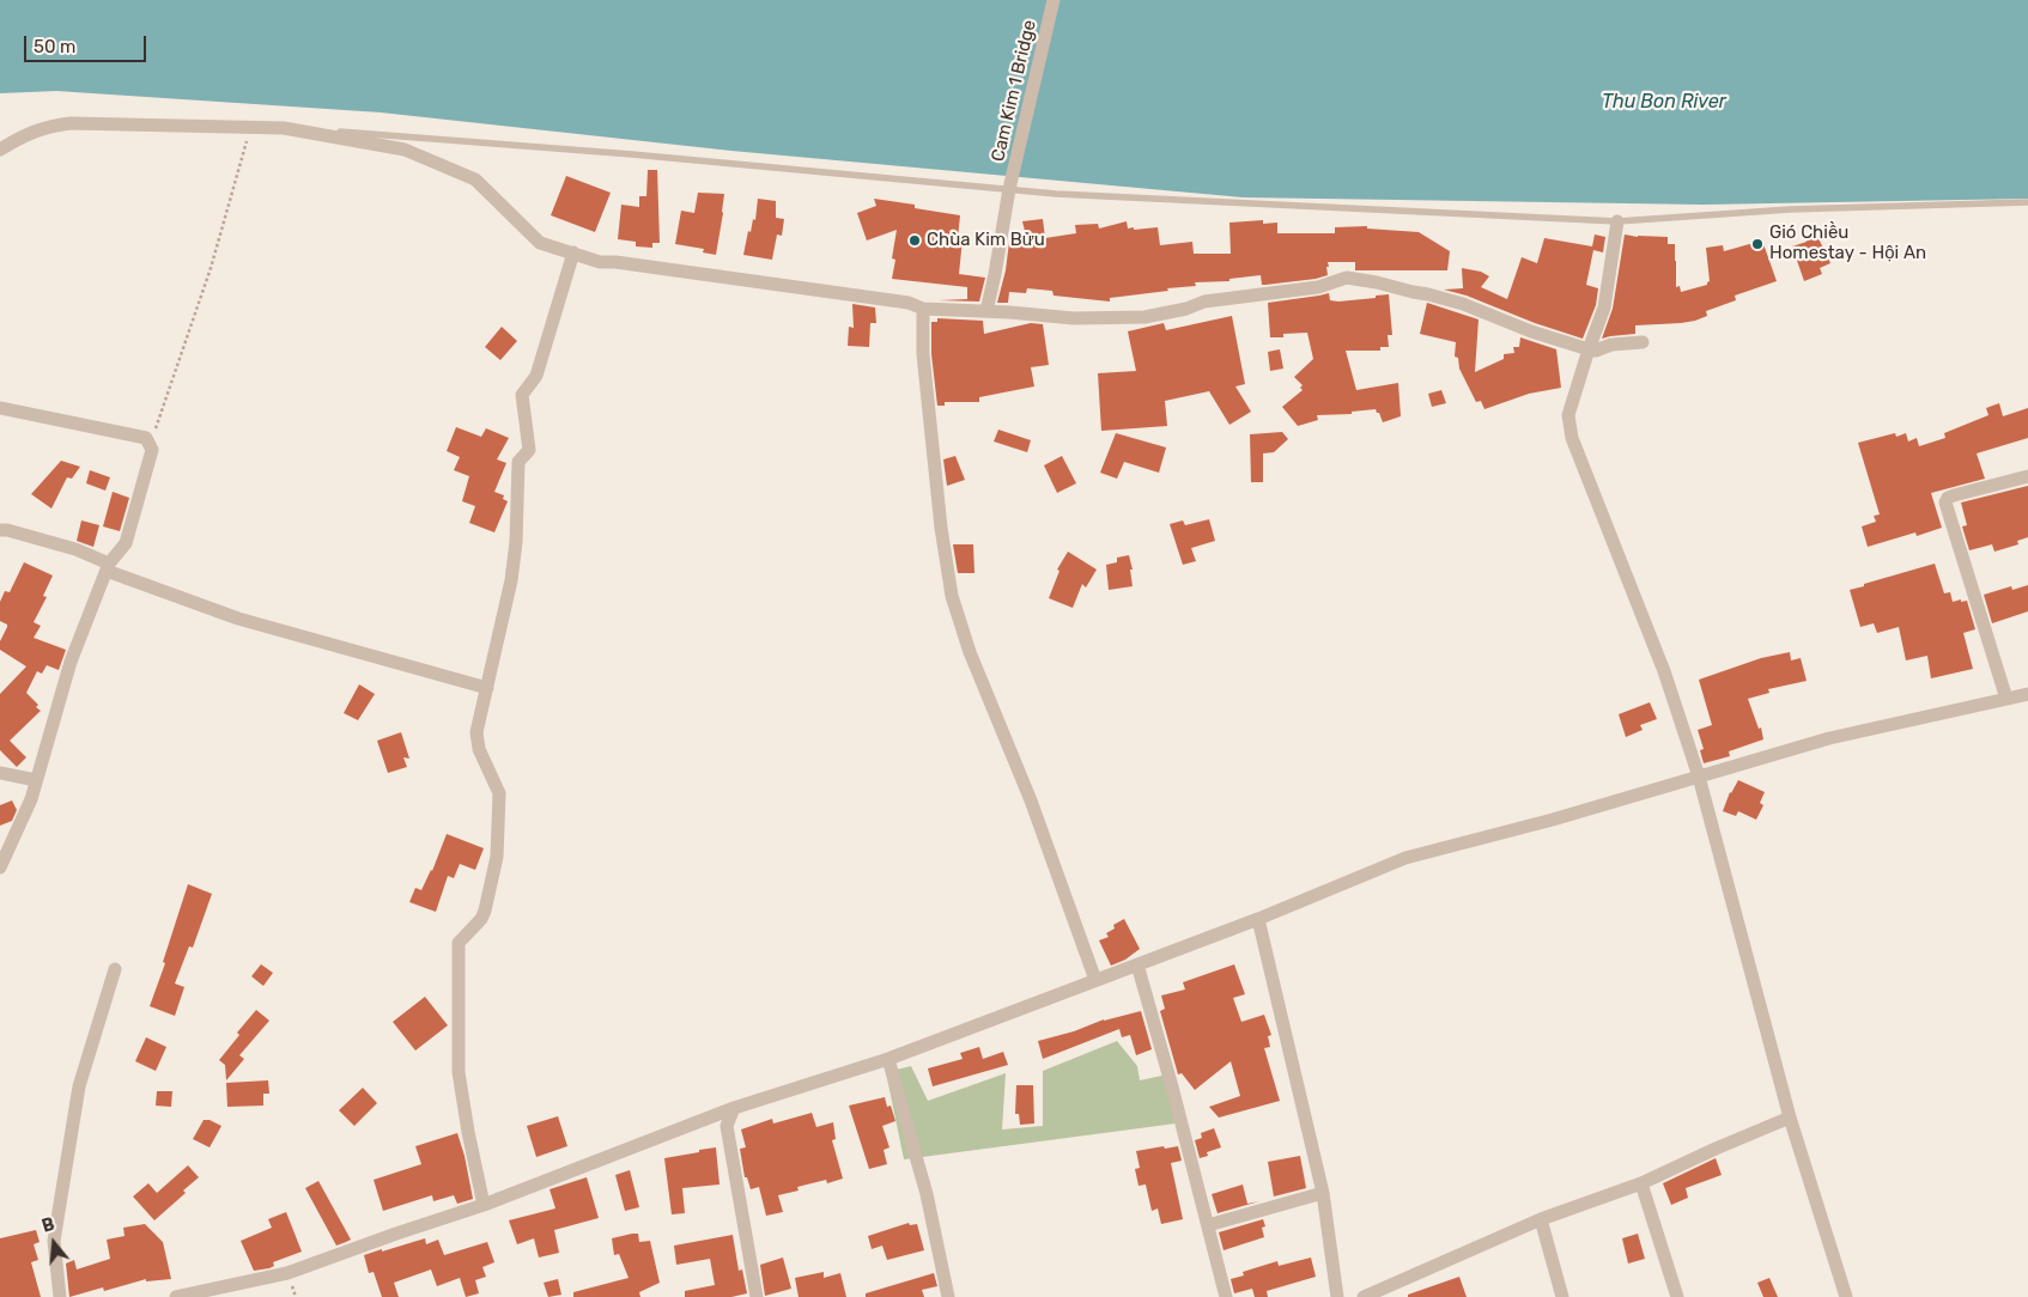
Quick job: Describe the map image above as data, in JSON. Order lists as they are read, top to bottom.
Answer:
{
  "streets": {
    "street": ["Cam Kim 1 Bridge"]
  },
  "water": ["Thu Bon River"],
  "places": ["Chùa Kim Bửu", "Gió Chiều Homestay - Hội An"],
  "scale_bar": "50 m",
  "north": "top"
}
